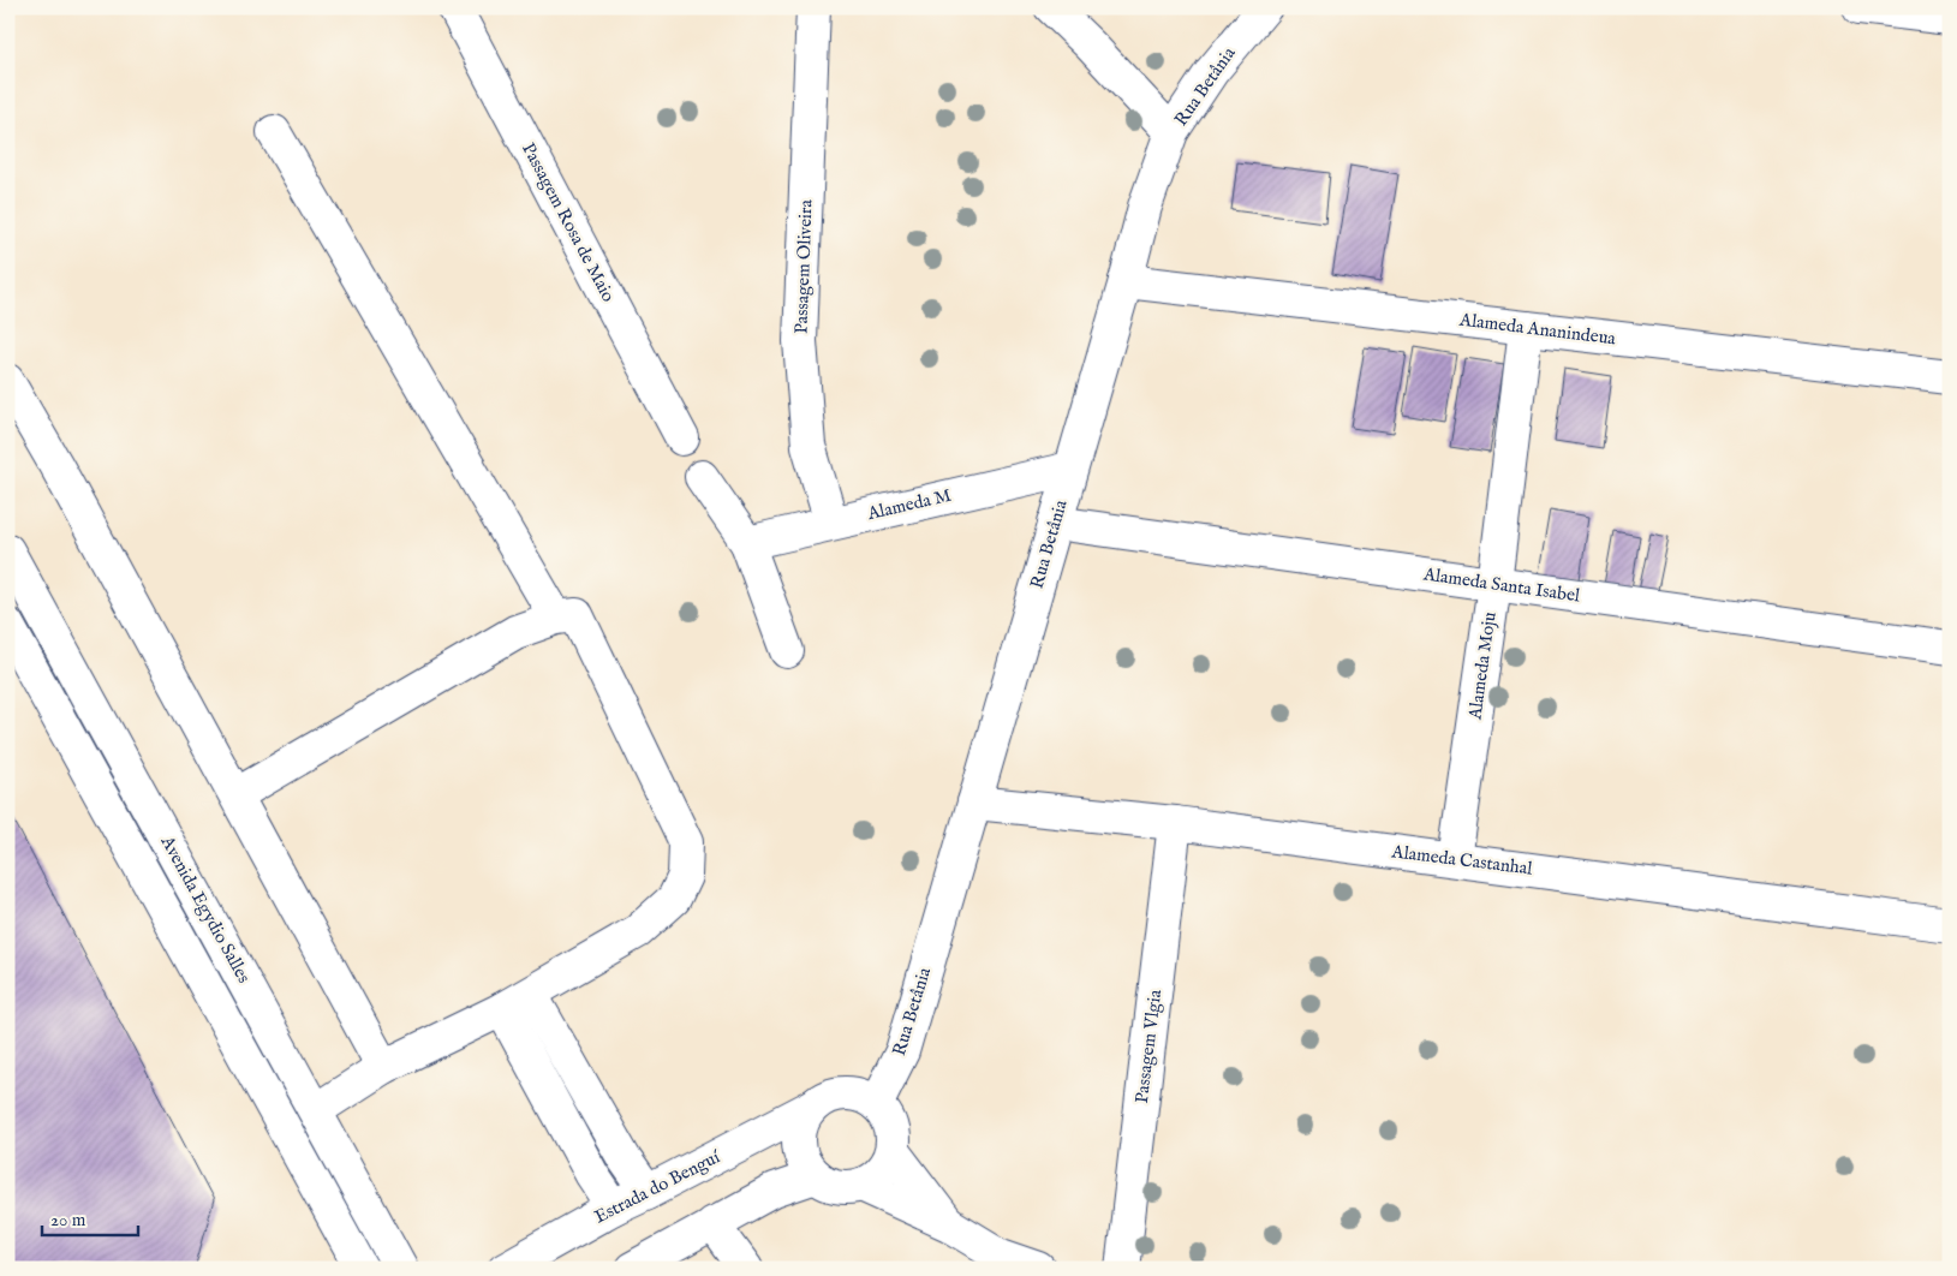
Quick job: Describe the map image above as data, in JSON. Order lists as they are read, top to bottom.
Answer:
{
  "streets": {
    "street": [
      "Rua Betânia",
      "Passagem Rosa de Maio",
      "Passagem Oliveira",
      "Alameda Ananindeua",
      "Alameda M",
      "Alameda Santa Isabel",
      "Alameda Moju",
      "Alameda Castanhal",
      "Avenida Egydio Salles",
      "Passagem Vlgia",
      "Estrada do Benguí"
    ]
  },
  "crossings": [
    ["Rua Betânia", "Alameda Ananindeua"],
    ["Rua Betânia", "Alameda M"],
    ["Rua Betânia", "Alameda Santa Isabel"],
    ["Rua Betânia", "Alameda Castanhal"],
    ["Rua Betânia", "Estrada do Benguí"],
    ["Passagem Oliveira", "Alameda M"],
    ["Alameda Ananindeua", "Alameda Moju"],
    ["Alameda Santa Isabel", "Alameda Moju"],
    ["Alameda Moju", "Alameda Castanhal"],
    ["Alameda Castanhal", "Passagem Vlgia"]
  ],
  "scale_bar": "20 m"
}
